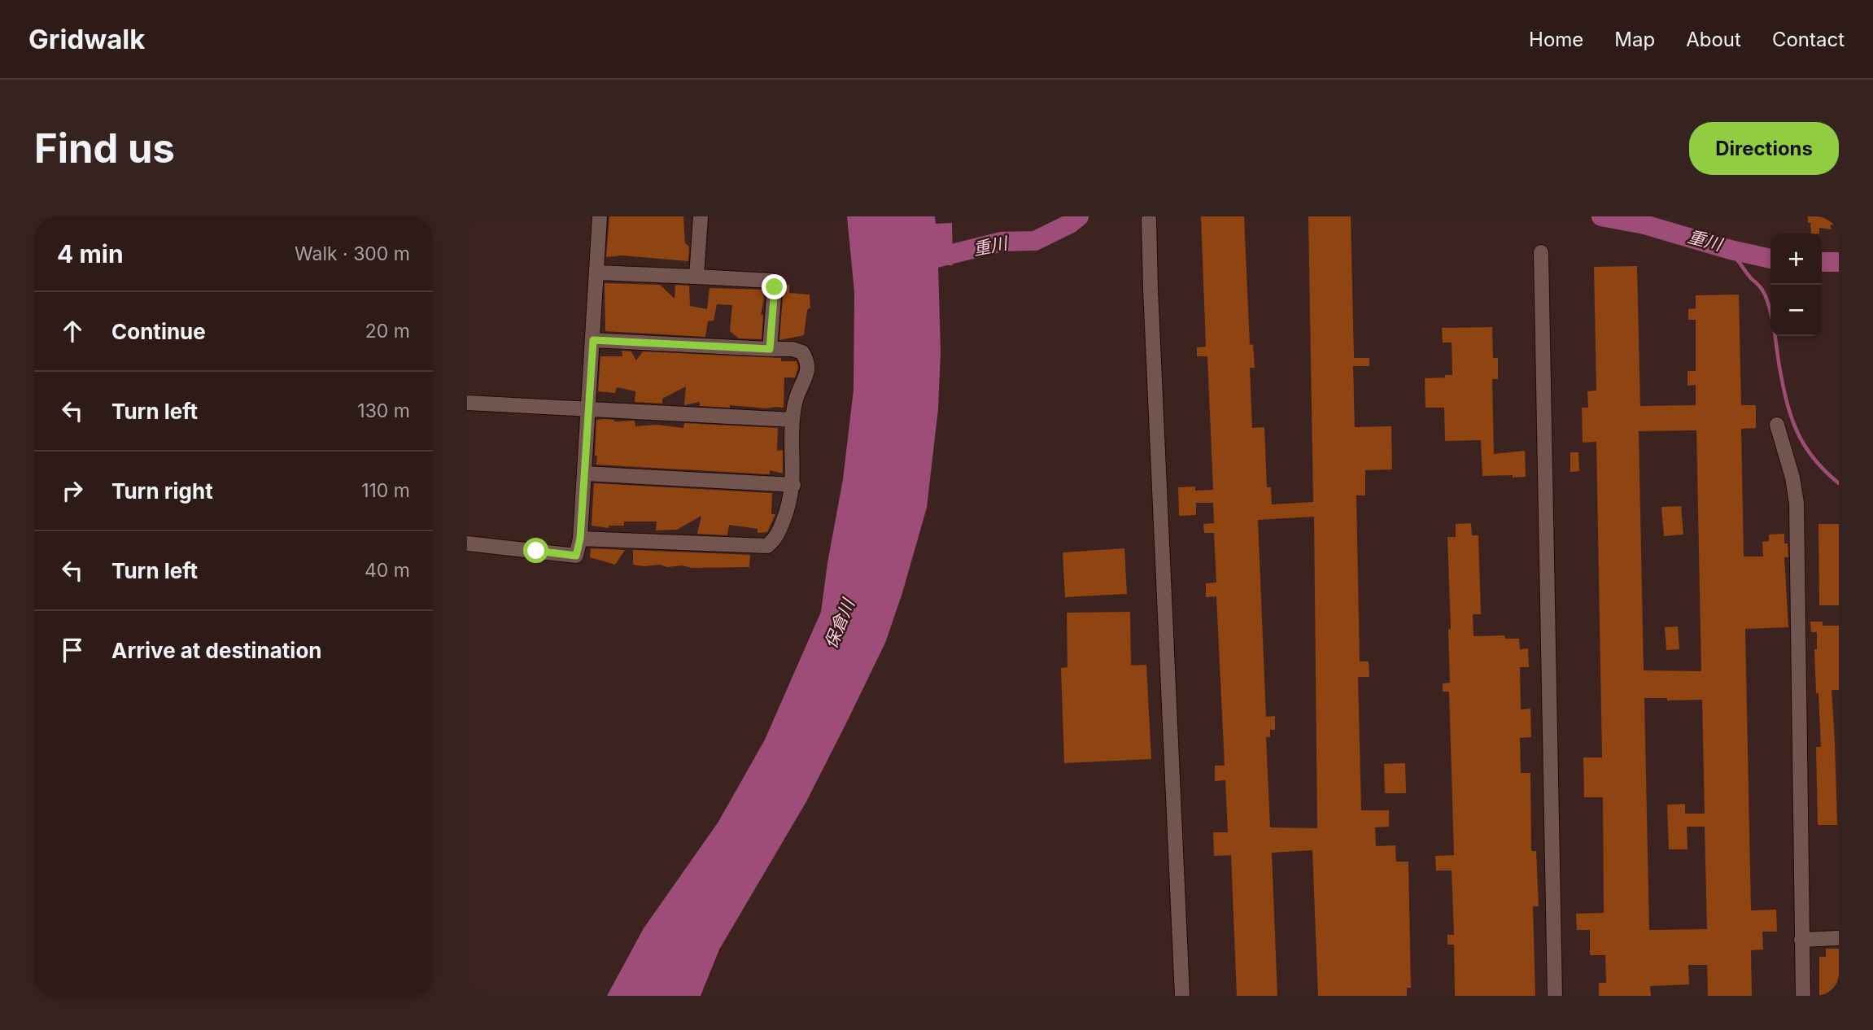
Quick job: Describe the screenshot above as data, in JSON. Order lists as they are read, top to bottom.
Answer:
{
  "water": ["重川", "保倉川"],
  "page": {
    "header": "Gridwalk",
    "nav": [
      "Home",
      "Map",
      "About",
      "Contact"
    ],
    "buttons": "Directions",
    "title": "Find us",
    "heading": ["4 min", "Walk · 300 m"],
    "map_buttons": ["+", "−"],
    "list": [
      ["Continue", "20 m"],
      ["Turn left", "130 m"],
      ["Turn right", "110 m"],
      ["Turn left", "40 m"],
      "Arrive at destination"
    ]
  }
}
